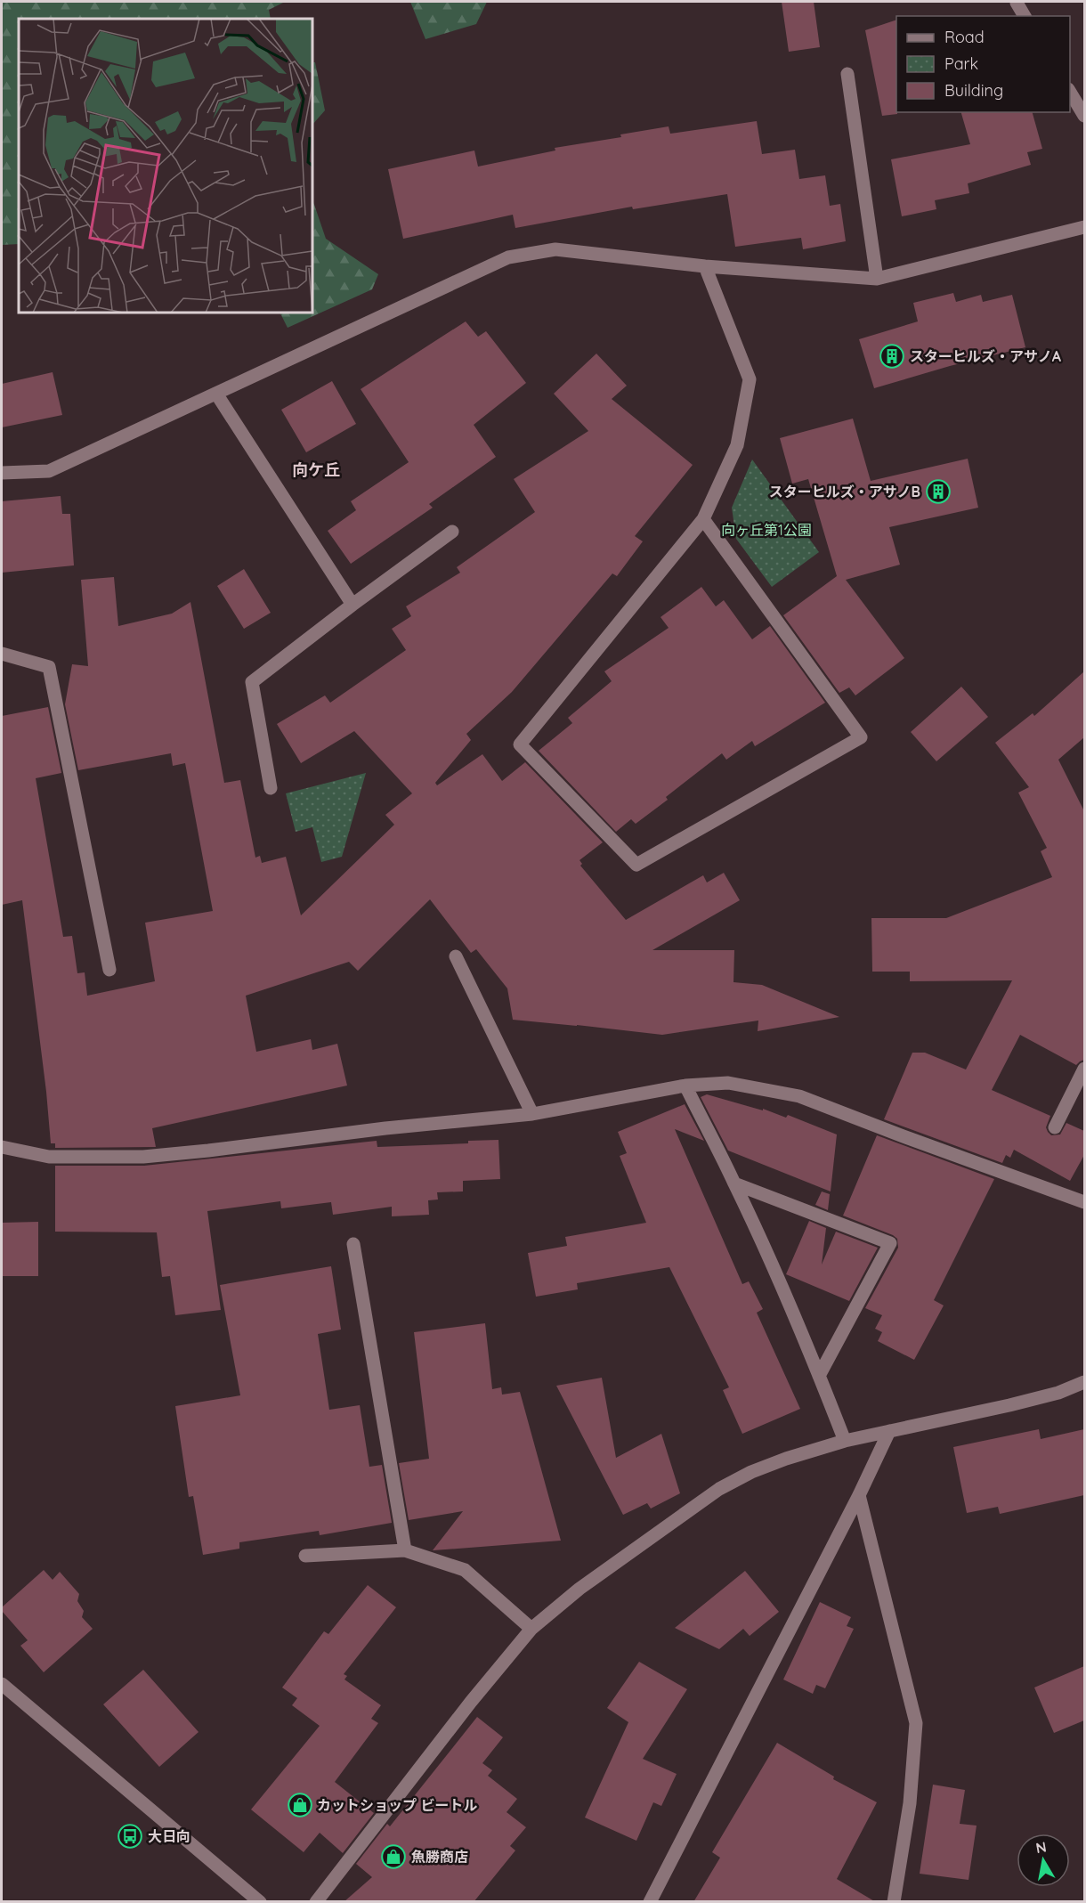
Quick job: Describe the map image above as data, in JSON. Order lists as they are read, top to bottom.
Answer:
{
  "districts": ["向ケ丘"],
  "parks": ["向ヶ丘第1公園"],
  "places": {
    "building": ["スターヒルズ・アサノA", "スターヒルズ・アサノB"],
    "shop": ["カットショップ ビートル", "魚勝商店"],
    "bus stop": ["大日向"]
  },
  "legend": ["Road", "Park", "Building"],
  "north": "top"
}
